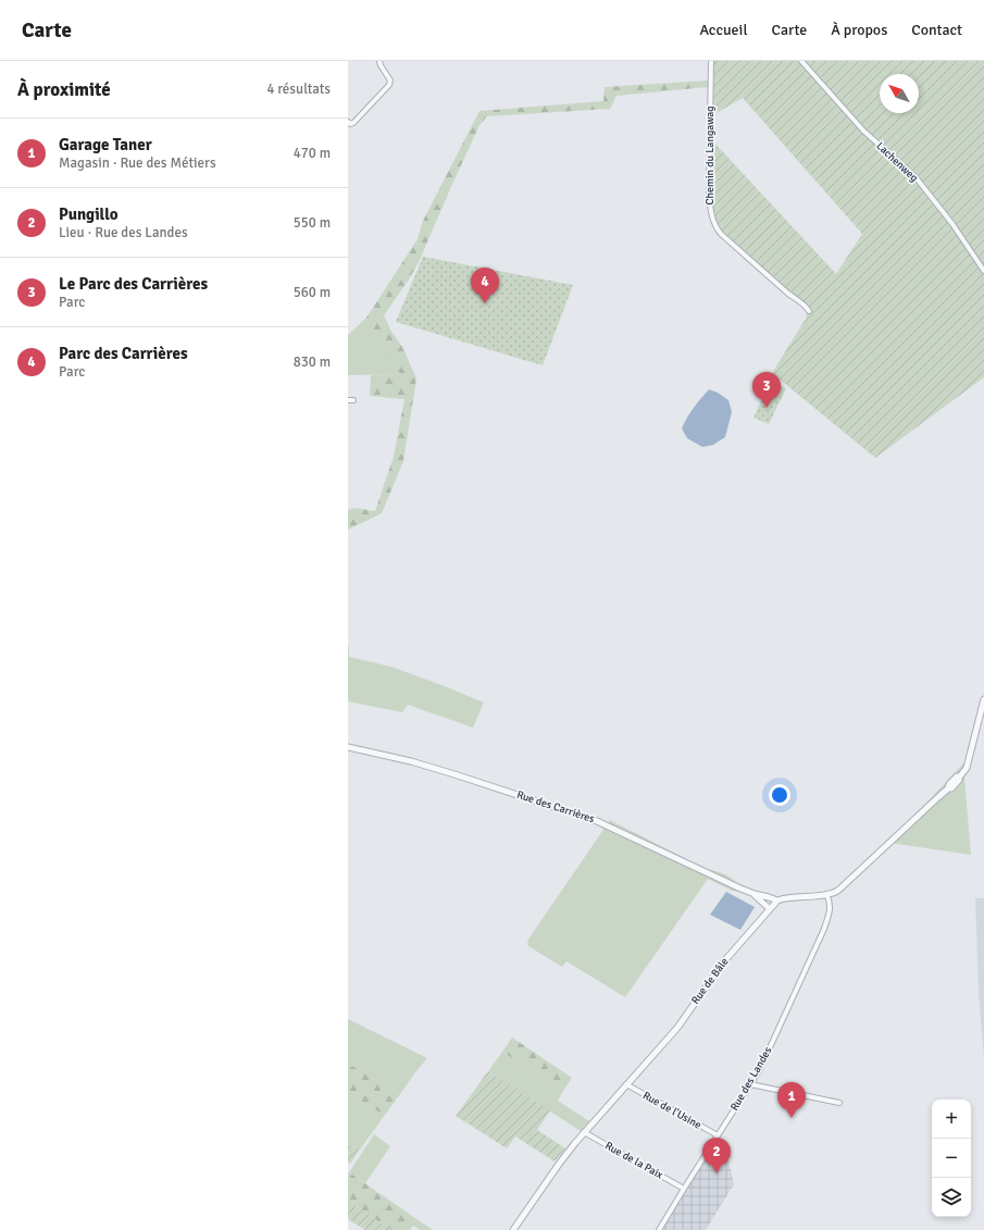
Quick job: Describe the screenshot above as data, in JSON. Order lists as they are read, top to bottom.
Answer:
{
  "streets": {
    "street": [
      "Chemin du Langawag",
      "Lachenweg",
      "Rue des Carrières",
      "Rue de Bâle",
      "Rue des Landes",
      "Rue de l'Usine",
      "Rue de la Paix"
    ]
  },
  "crossings": [
    ["Rue des Carrières", "Rue de Bâle"],
    ["Rue de Bâle", "Rue de l'Usine"],
    ["Rue de Bâle", "Rue de la Paix"],
    ["Rue des Landes", "Rue de l'Usine"],
    ["Rue des Landes", "Rue de la Paix"]
  ],
  "north": "top left",
  "page": {
    "header": "Carte",
    "nav": [
      "Accueil",
      "Carte",
      "À propos",
      "Contact"
    ],
    "heading": ["À proximité", "4 résultats"],
    "list": [
      {
        "mark": "1",
        "name": "Garage Taner",
        "note": "Magasin · Rue des Métiers",
        "value": "470 m"
      },
      {
        "mark": "2",
        "name": "Pungillo",
        "note": "Lieu · Rue des Landes",
        "value": "550 m"
      },
      {
        "mark": "3",
        "name": "Le Parc des Carrières",
        "note": "Parc",
        "value": "560 m"
      },
      {
        "mark": "4",
        "name": "Parc des Carrières",
        "note": "Parc",
        "value": "830 m"
      }
    ],
    "pins": [
      "4",
      "3",
      "1",
      "2"
    ],
    "map_buttons": ["+", "−"]
  }
}
